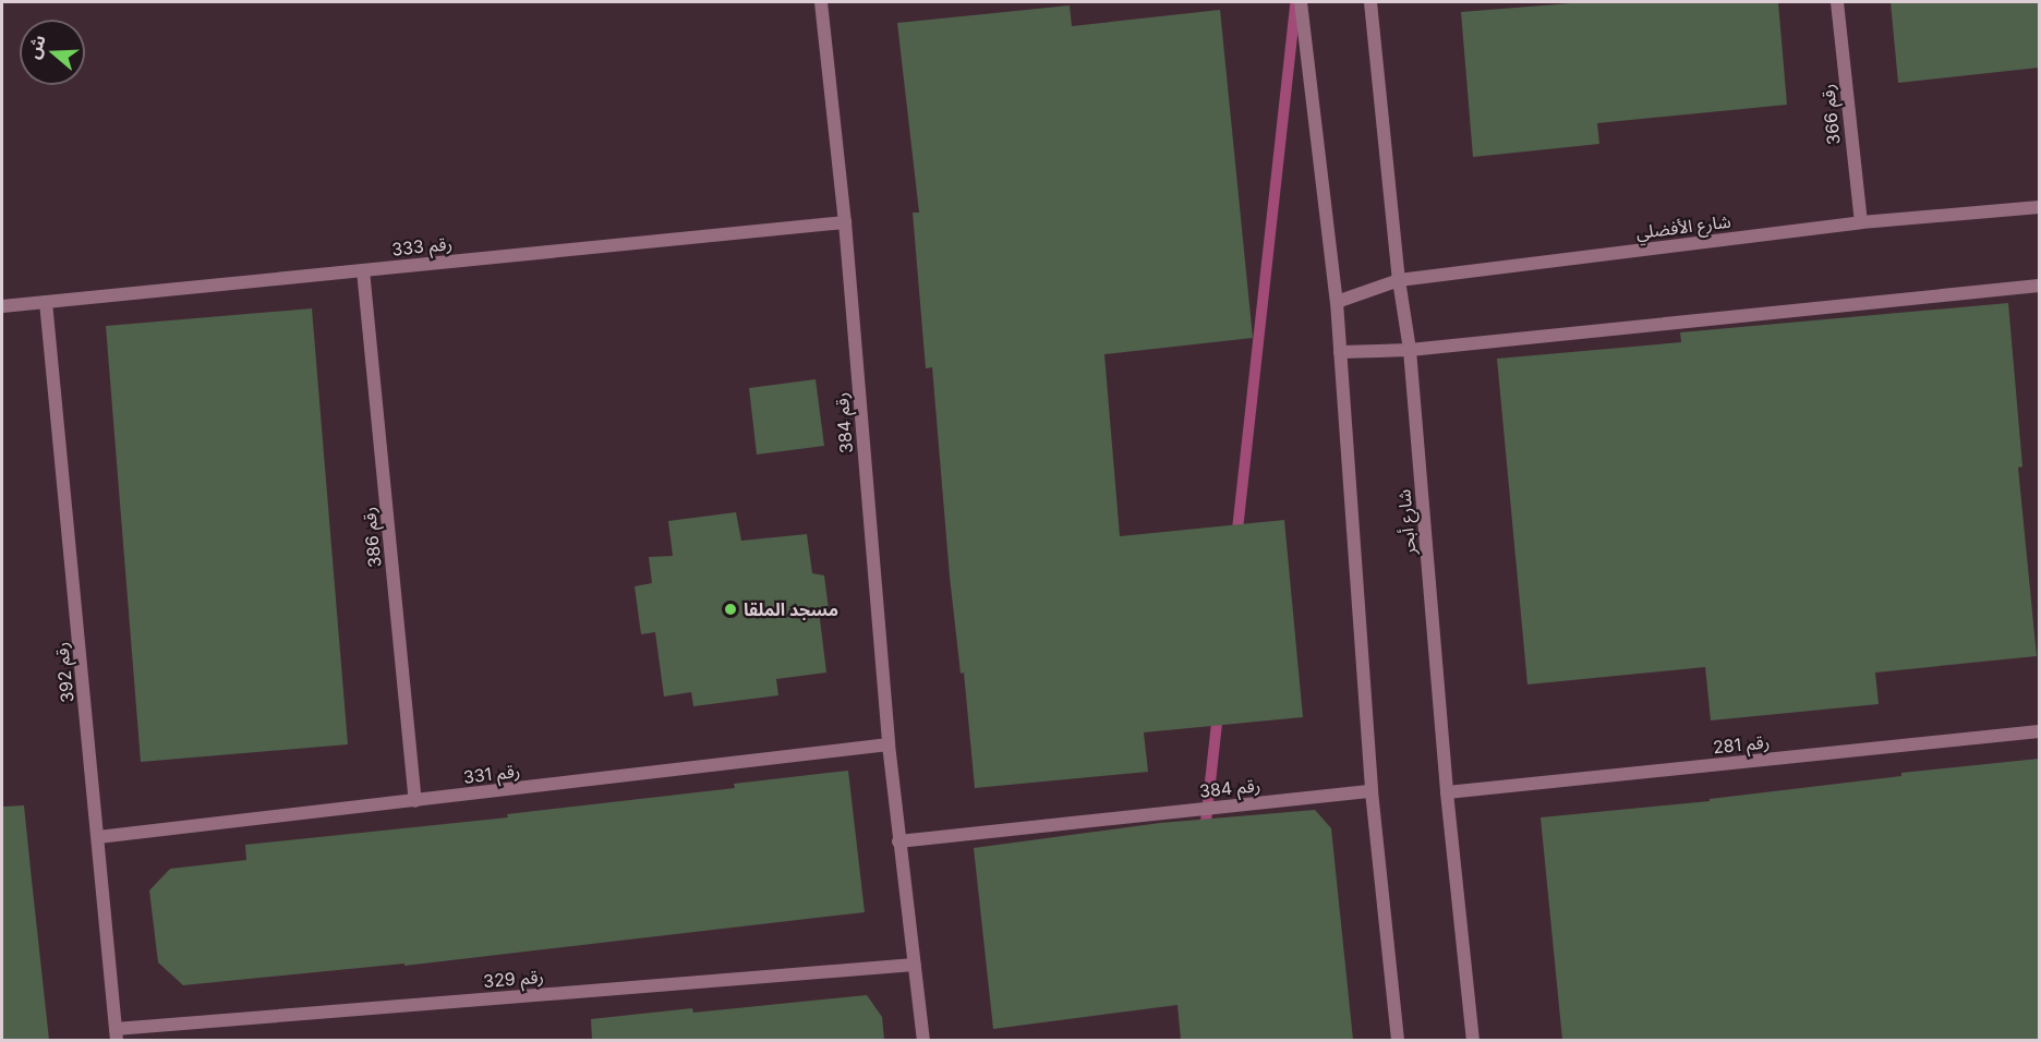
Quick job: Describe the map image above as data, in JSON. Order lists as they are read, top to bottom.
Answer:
{
  "streets": {
    "street": [
      "رقم 366",
      "شارع الأفضلي",
      "رقم 333",
      "رقم 384",
      "شارع أبحر",
      "رقم 386",
      "رقم 392",
      "رقم 281",
      "رقم 331",
      "رقم 329"
    ]
  },
  "crossings": [
    ["رقم 366", "شارع الأفضلي"],
    ["شارع الأفضلي", "شارع أبحر"],
    ["رقم 333", "رقم 384"],
    ["رقم 333", "رقم 386"],
    ["رقم 333", "رقم 392"],
    ["رقم 384", "رقم 331"],
    ["رقم 384", "رقم 329"],
    ["شارع أبحر", "رقم 281"],
    ["رقم 386", "رقم 331"],
    ["رقم 392", "رقم 331"],
    ["رقم 392", "رقم 329"]
  ],
  "places": ["مسجد الملقا"],
  "north": "left"
}
